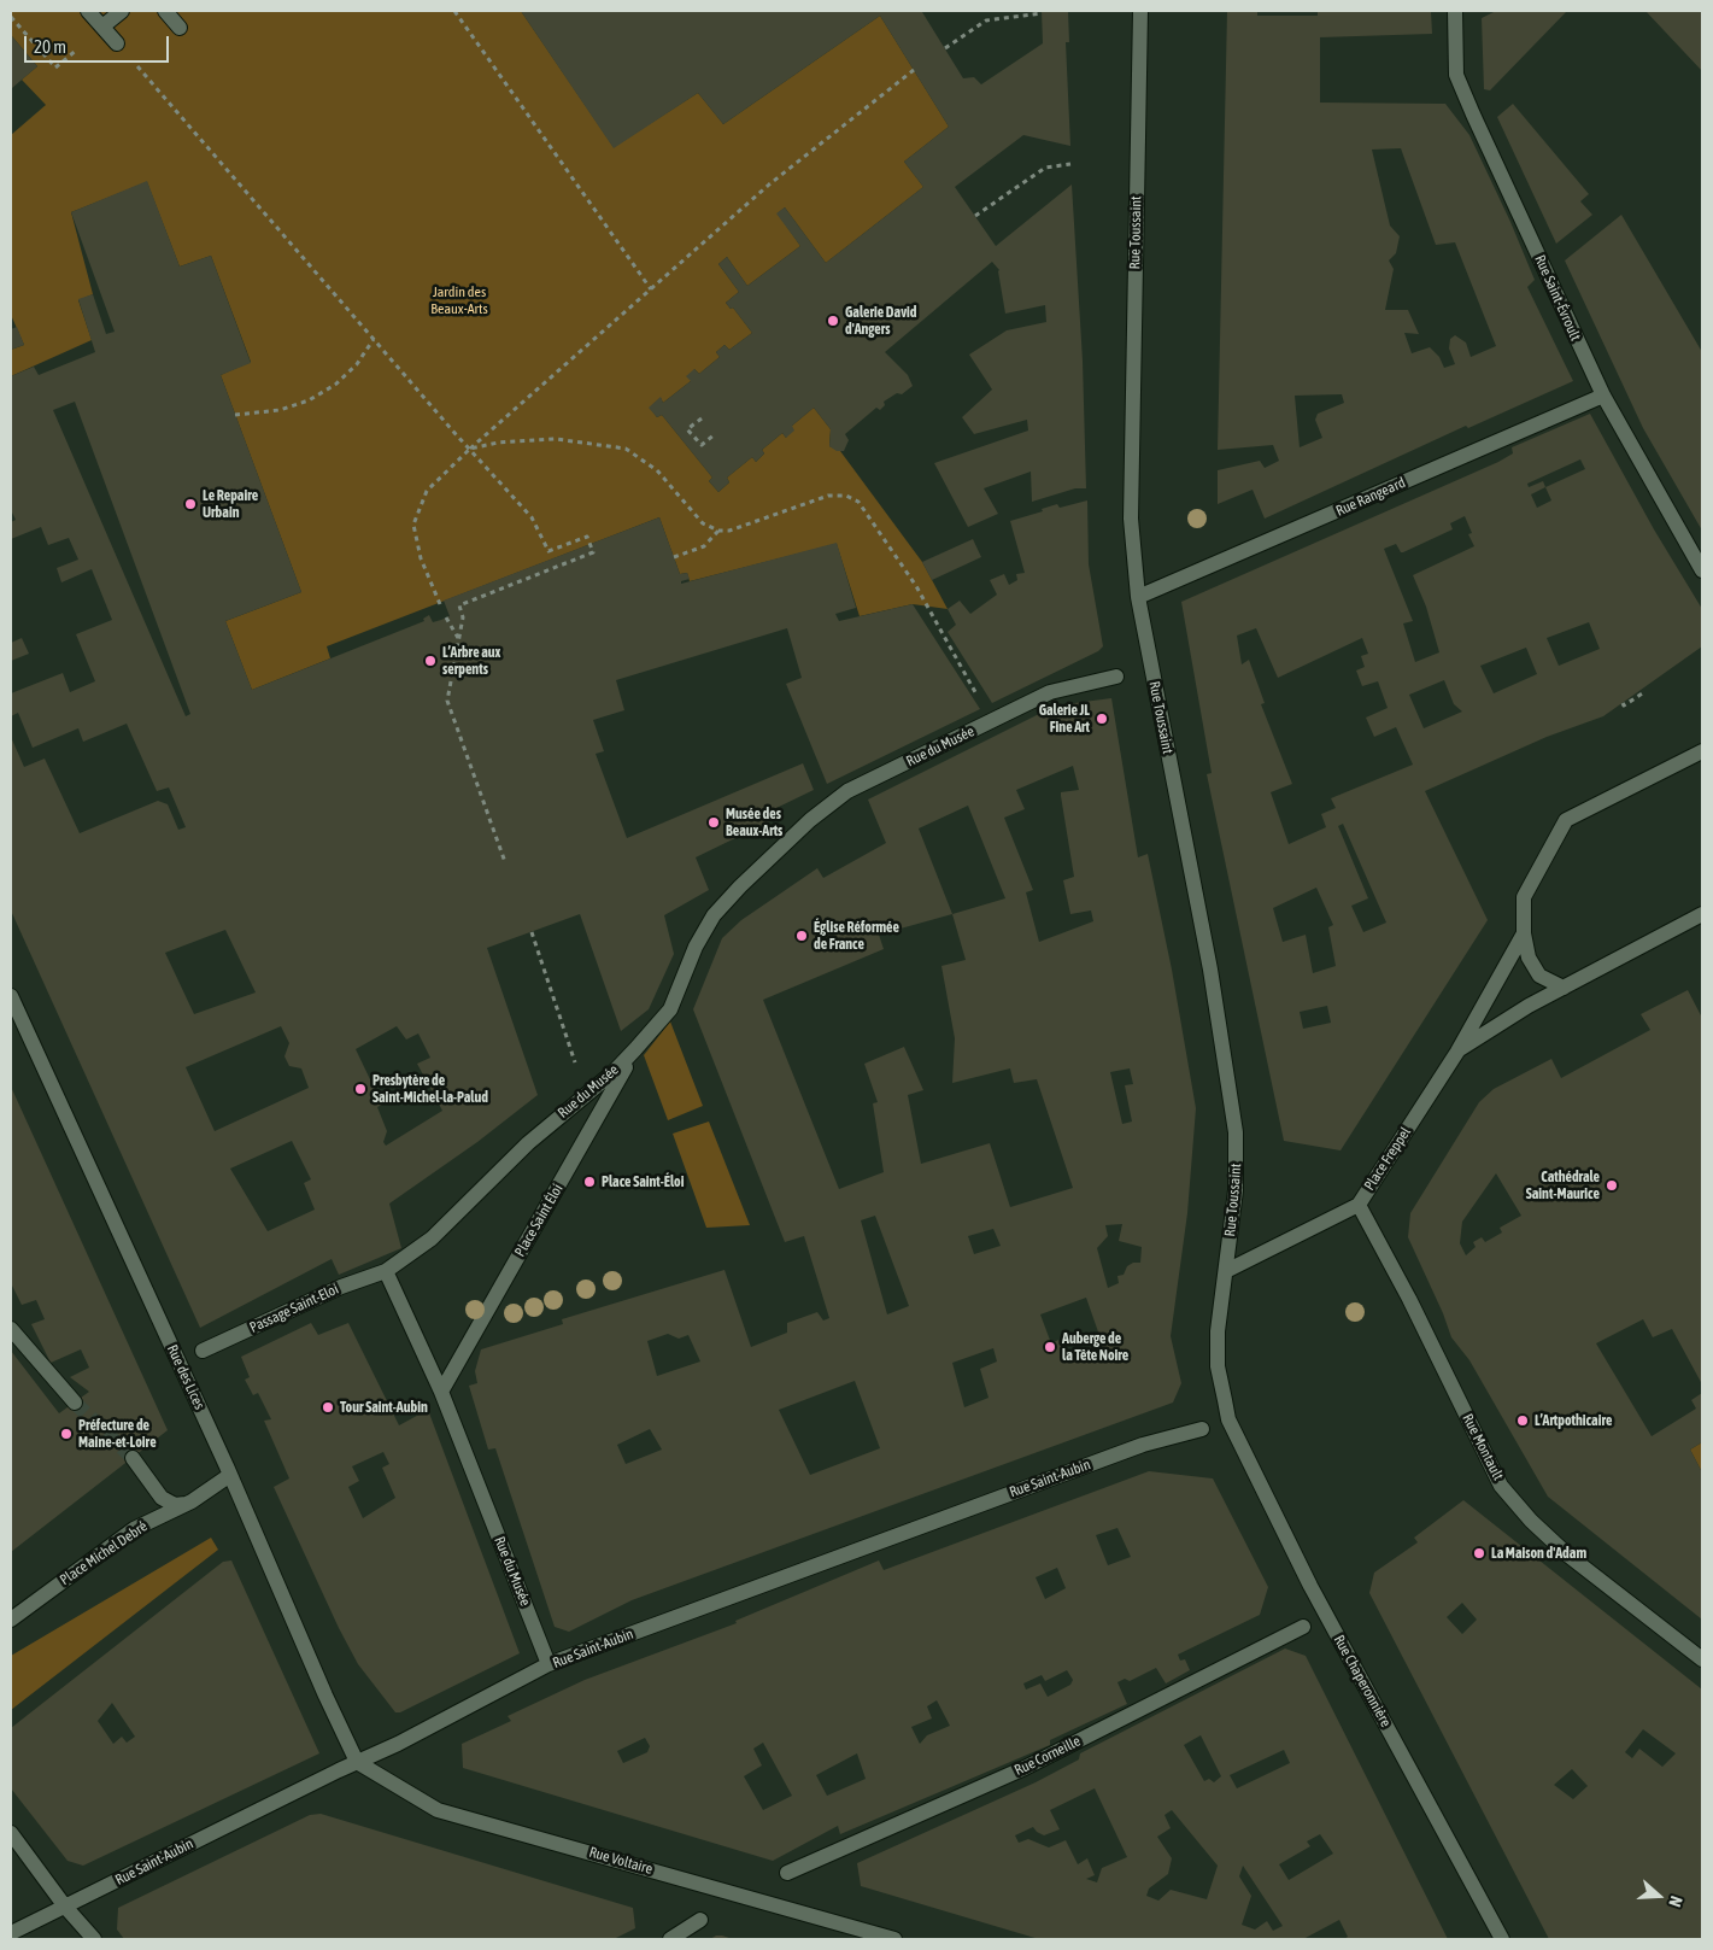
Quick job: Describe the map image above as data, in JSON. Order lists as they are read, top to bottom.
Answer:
{
  "streets": {
    "street": [
      "Rue Toussaint",
      "Rue Saint-Évroult",
      "Rue Rangeard",
      "Rue du Musée",
      "Place Freppel",
      "Place Saint Éloi",
      "Passage Saint-Eloi",
      "Rue des Lices",
      "Rue Montault",
      "Rue Saint-Aubin",
      "Place Michel Debré",
      "Rue Chaperonnière",
      "Rue Corneille",
      "Rue Voltaire"
    ]
  },
  "crossings": [
    ["Rue Toussaint", "Rue Rangeard"],
    ["Rue Toussaint", "Place Freppel"],
    ["Rue Toussaint", "Rue Chaperonnière"],
    ["Rue Saint-Évroult", "Rue Rangeard"],
    ["Rue du Musée", "Place Saint Éloi"],
    ["Rue du Musée", "Passage Saint-Eloi"],
    ["Rue du Musée", "Rue Saint-Aubin"],
    ["Place Freppel", "Rue Montault"],
    ["Rue des Lices", "Rue Saint-Aubin"],
    ["Rue des Lices", "Place Michel Debré"],
    ["Rue des Lices", "Rue Voltaire"],
    ["Rue Saint-Aubin", "Rue Voltaire"]
  ],
  "parks": ["Jardin des Beaux-Arts"],
  "places": [
    "Galerie David d'Angers",
    "Le Repaire Urbain",
    "L’Arbre aux serpents",
    "Galerie JL Fine Art",
    "Musée des Beaux-Arts",
    "Église Réformée de France",
    "Presbytère de Saint-Michel-la-Palud",
    "Place Saint-Éloi",
    "Cathédrale Saint-Maurice",
    "Auberge de la Tête Noire",
    "Tour Saint-Aubin",
    "L’Artpothicaire",
    "Préfecture de Maine-et-Loire",
    "La Maison d'Adam"
  ],
  "scale_bar": "20 m",
  "north": "right"
}
